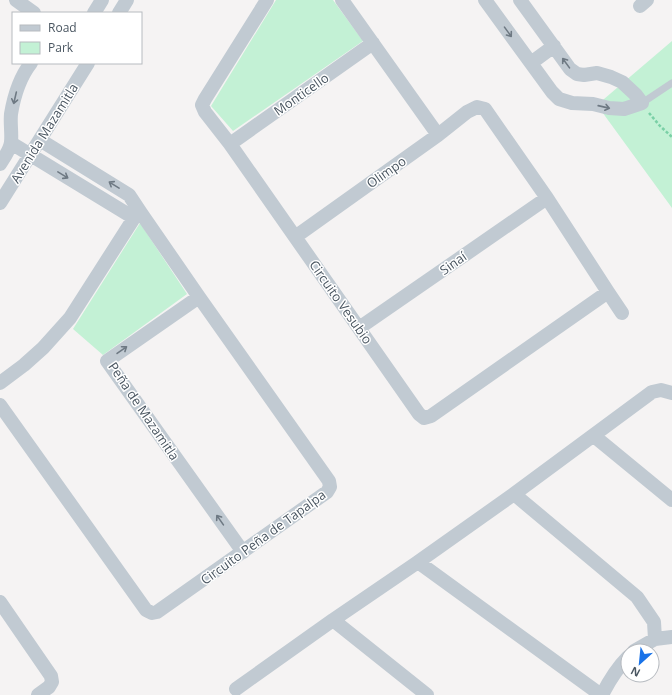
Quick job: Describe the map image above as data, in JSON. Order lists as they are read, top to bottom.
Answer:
{
  "streets": {
    "street": [
      "Monticello",
      "Avenida Mazamitla",
      "Olimpo",
      "Sinaí",
      "Circuito Vesubio",
      "Peña de Mazamitla",
      "Circuito Peña de Tapalpa"
    ]
  },
  "crossings": [
    ["Monticello", "Circuito Vesubio"],
    ["Avenida Mazamitla", "Circuito Peña de Tapalpa"],
    ["Olimpo", "Sinaí"],
    ["Olimpo", "Circuito Vesubio"],
    ["Sinaí", "Circuito Vesubio"],
    ["Peña de Mazamitla", "Circuito Peña de Tapalpa"]
  ],
  "legend": ["Road", "Park"],
  "north": "bottom left"
}
